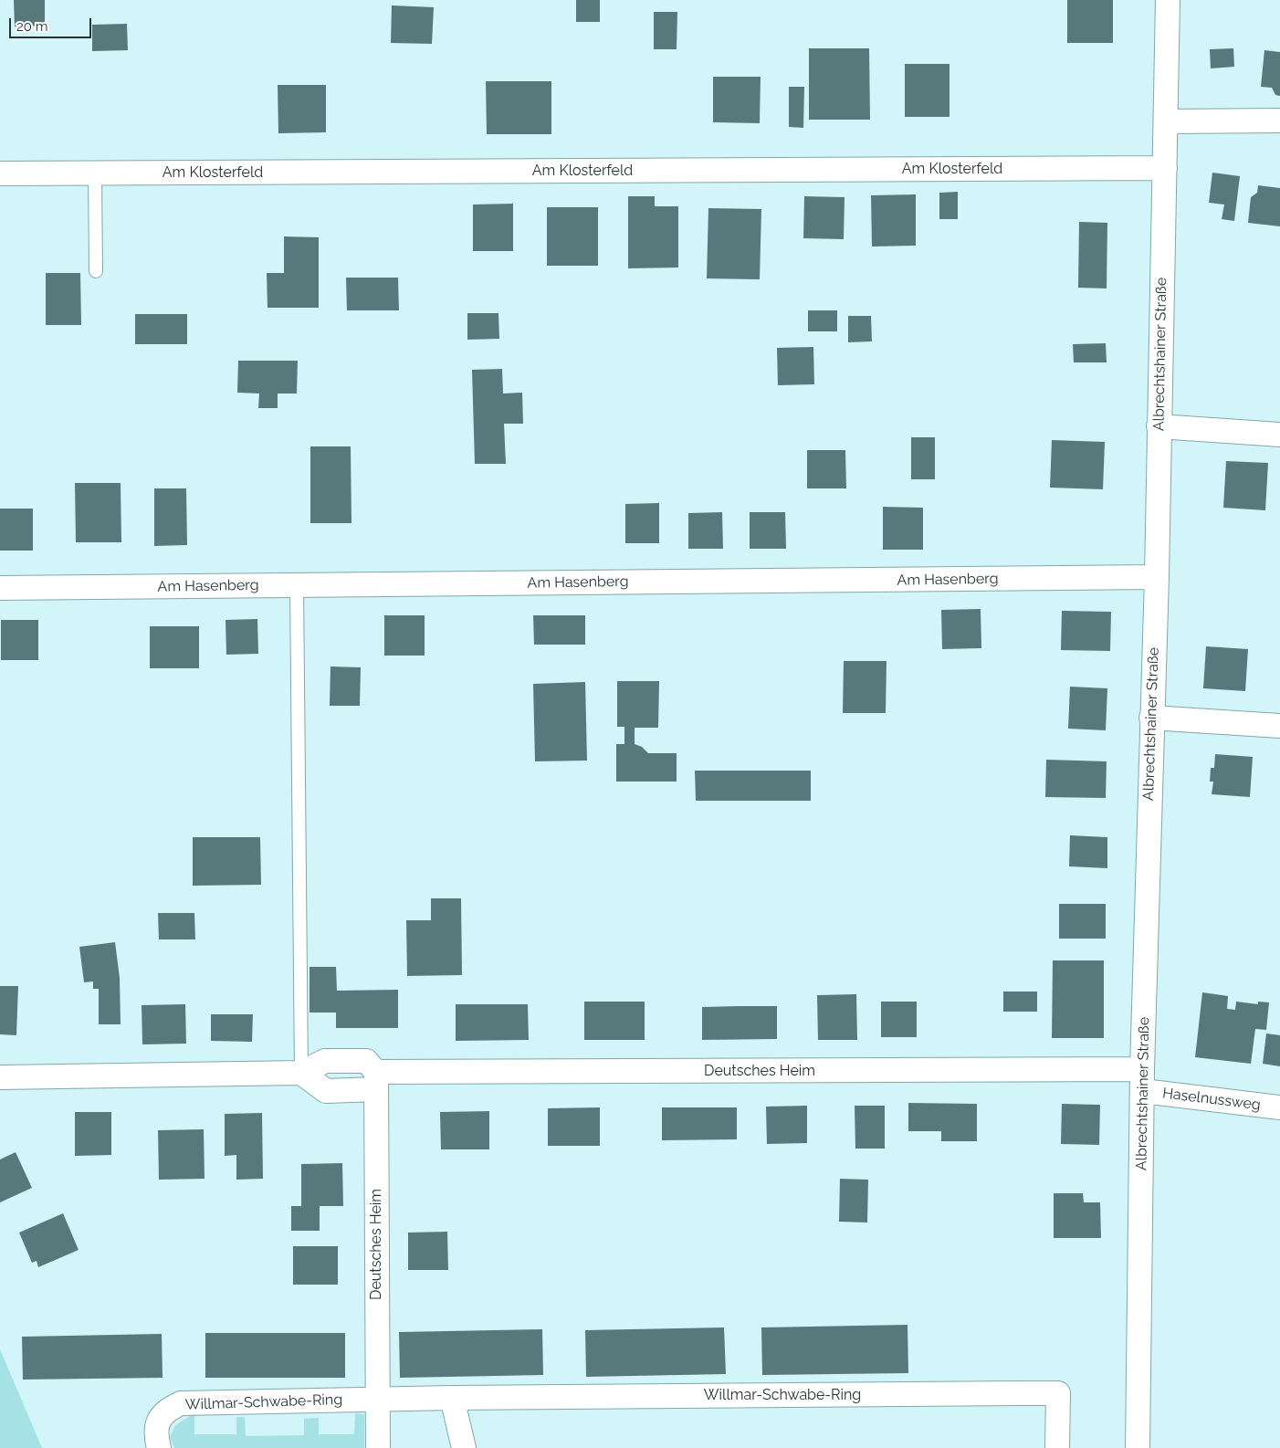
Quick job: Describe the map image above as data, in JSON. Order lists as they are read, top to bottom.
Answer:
{
  "streets": {
    "street": [
      "Am Klosterfeld",
      "Albrechtshainer Straße",
      "Am Hasenberg",
      "Deutsches Heim",
      "Haselnussweg",
      "Willmar-Schwabe-Ring"
    ]
  },
  "crossings": [
    ["Am Klosterfeld", "Albrechtshainer Straße"],
    ["Albrechtshainer Straße", "Am Hasenberg"],
    ["Albrechtshainer Straße", "Deutsches Heim"],
    ["Albrechtshainer Straße", "Haselnussweg"],
    ["Deutsches Heim", "Haselnussweg"],
    ["Deutsches Heim", "Willmar-Schwabe-Ring"]
  ],
  "scale_bar": "20 m"
}
